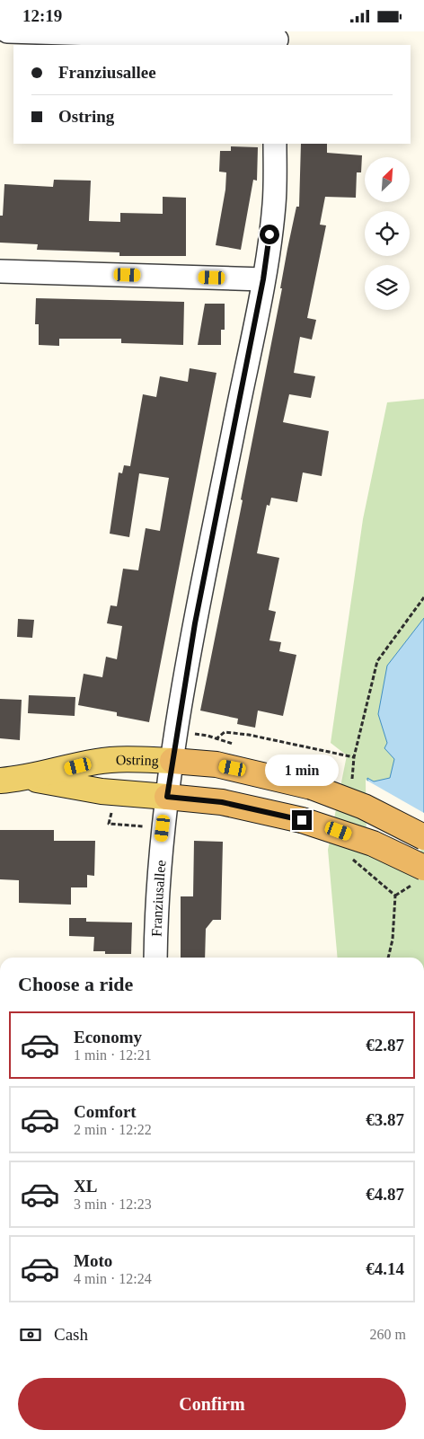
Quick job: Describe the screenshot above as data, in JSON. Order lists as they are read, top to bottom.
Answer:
{
  "streets": {
    "highway": ["Ostring"],
    "street": ["Franziusallee"]
  },
  "crossings": [
    ["Ostring", "Franziusallee"]
  ],
  "north": "top right",
  "page": {
    "status": "12:19",
    "banner": ["Franziusallee", "Ostring"],
    "bubble": "1 min",
    "heading": "Choose a ride",
    "list": [
      {
        "name": "Economy",
        "note": "1 min · 12:21",
        "value": "€2.87"
      },
      {
        "name": "Comfort",
        "note": "2 min · 12:22",
        "value": "€3.87"
      },
      {
        "name": "XL",
        "note": "3 min · 12:23",
        "value": "€4.87"
      },
      {
        "name": "Moto",
        "note": "4 min · 12:24",
        "value": "€4.14"
      }
    ],
    "pay": ["Cash", "260 m"],
    "buttons": "Confirm"
  }
}
